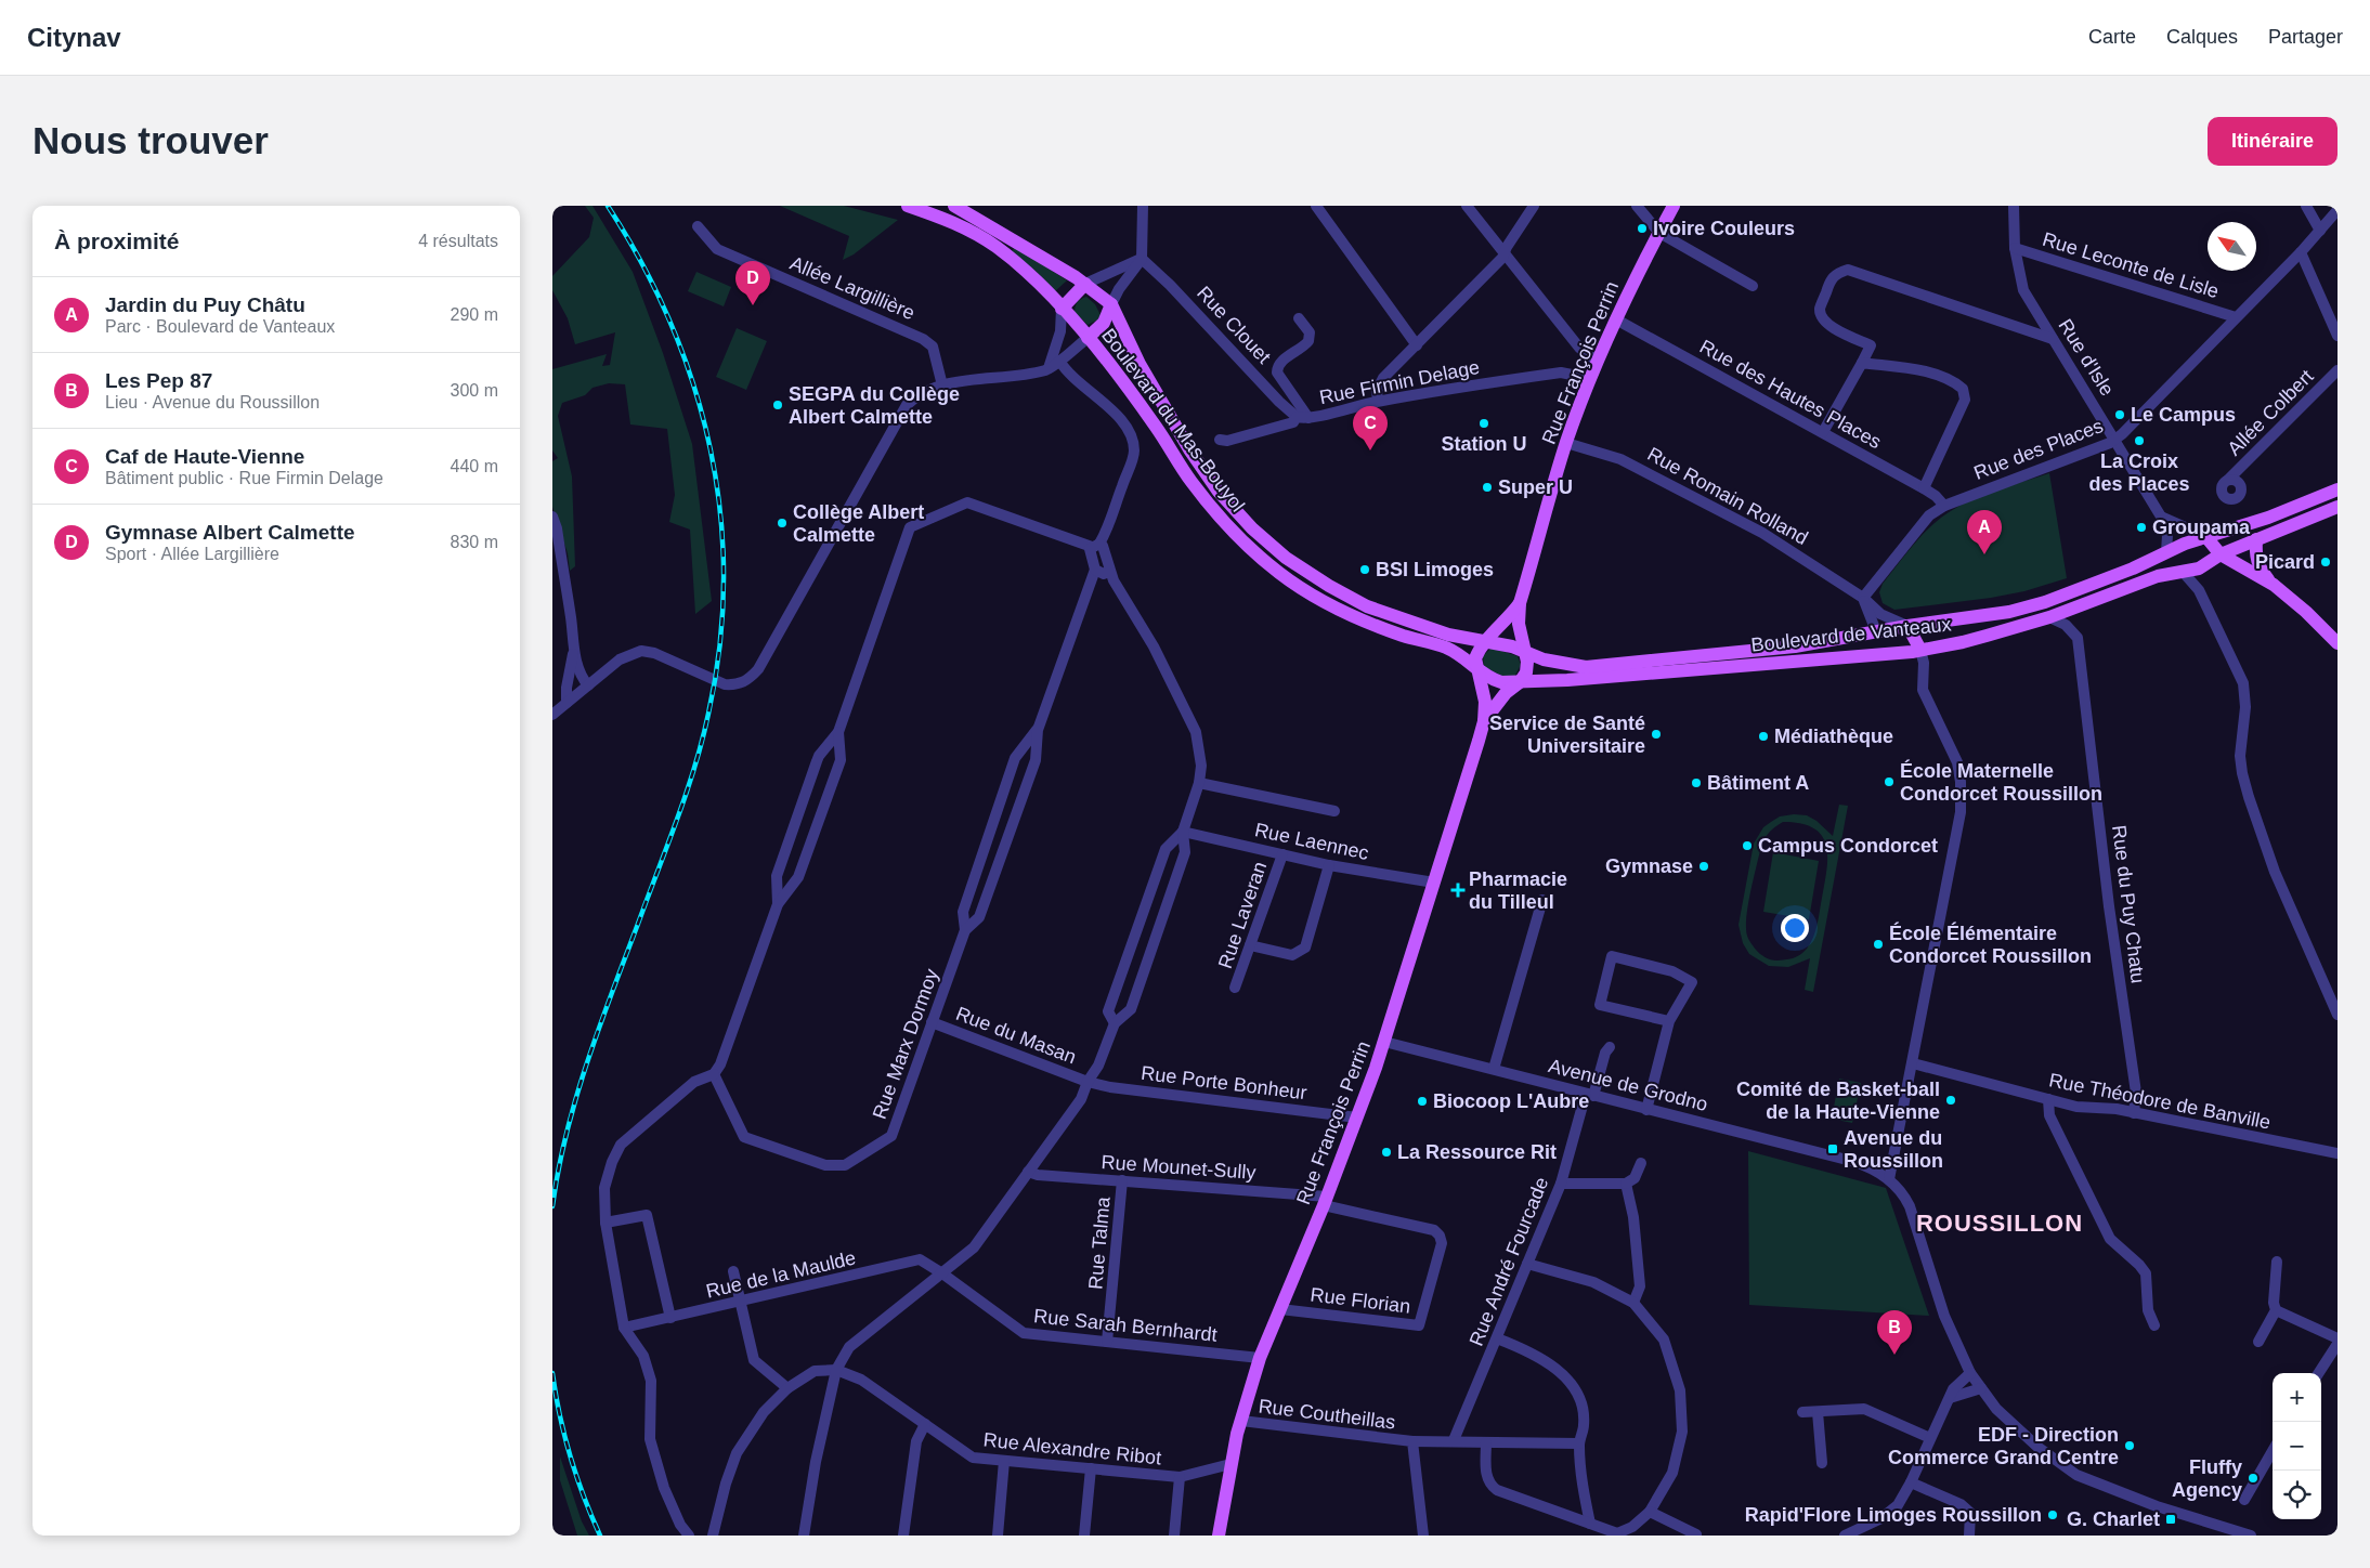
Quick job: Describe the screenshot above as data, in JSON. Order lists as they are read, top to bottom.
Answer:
{
  "streets": {
    "main road": ["Rue François Perrin", "Boulevard du Mas-Bouyol", "Boulevard de Vanteaux"],
    "street": [
      "Rue Leconte de Lisle",
      "Allée Largillière",
      "Rue Clouet",
      "Rue d'Isle",
      "Rue Firmin Delage",
      "Rue des Hautes Places",
      "Allée Colbert",
      "Rue des Places",
      "Rue Romain Rolland",
      "Rue Laennec",
      "Rue du Puy Chatu",
      "Rue Laveran",
      "Rue du Masan",
      "Rue Marx Dormoy",
      "Rue Porte Bonheur",
      "Avenue de Grodno",
      "Rue Théodore de Banville",
      "Rue Mounet-Sully",
      "Rue Talma",
      "Rue André Fourcade",
      "Rue de la Maulde",
      "Rue Florian",
      "Rue Sarah Bernhardt",
      "Rue Coutheillas",
      "Rue Alexandre Ribot"
    ]
  },
  "crossings": [
    ["Rue Leconte de Lisle", "Rue d'Isle"],
    ["Rue Leconte de Lisle", "Rue des Places"],
    ["Rue Clouet", "Rue Firmin Delage"],
    ["Rue d'Isle", "Rue des Places"],
    ["Rue d'Isle", "Boulevard de Vanteaux"],
    ["Rue François Perrin", "Rue Firmin Delage"],
    ["Rue François Perrin", "Rue des Hautes Places"],
    ["Rue François Perrin", "Boulevard du Mas-Bouyol"],
    ["Rue François Perrin", "Rue Romain Rolland"],
    ["Rue François Perrin", "Boulevard de Vanteaux"],
    ["Rue François Perrin", "Rue Laennec"],
    ["Rue François Perrin", "Rue Porte Bonheur"],
    ["Rue François Perrin", "Avenue de Grodno"],
    ["Rue François Perrin", "Rue Mounet-Sully"],
    ["Rue François Perrin", "Rue Florian"],
    ["Rue François Perrin", "Rue Sarah Bernhardt"],
    ["Rue François Perrin", "Rue Coutheillas"],
    ["Rue François Perrin", "Rue Alexandre Ribot"],
    ["Rue des Hautes Places", "Rue des Places"],
    ["Boulevard du Mas-Bouyol", "Boulevard de Vanteaux"],
    ["Rue des Places", "Rue Romain Rolland"],
    ["Rue Romain Rolland", "Boulevard de Vanteaux"],
    ["Boulevard de Vanteaux", "Rue du Puy Chatu"],
    ["Rue Laennec", "Rue Laveran"],
    ["Rue du Puy Chatu", "Rue Théodore de Banville"],
    ["Rue du Masan", "Rue Marx Dormoy"],
    ["Rue du Masan", "Rue Porte Bonheur"],
    ["Avenue de Grodno", "Rue André Fourcade"],
    ["Rue Mounet-Sully", "Rue Talma"],
    ["Rue Mounet-Sully", "Rue Florian"],
    ["Rue Talma", "Rue Sarah Bernhardt"],
    ["Rue de la Maulde", "Rue Sarah Bernhardt"]
  ],
  "districts": ["ROUSSILLON"],
  "places": {
    "other": [
      "Ivoire Couleurs",
      "SEGPA du Collège Albert Calmette",
      "Le Campus",
      "Station U",
      "La Croix des Places",
      "Super U",
      "Collège Albert Calmette",
      "Groupama",
      "Picard",
      "BSI Limoges",
      "Service de Santé Universitaire",
      "Médiathèque",
      "École Maternelle Condorcet Roussillon",
      "Bâtiment A",
      "Campus Condorcet",
      "Gymnase",
      "École Élémentaire Condorcet Roussillon",
      "Comité de Basket-ball de la Haute-Vienne",
      "Biocoop L'Aubre",
      "La Ressource Rit",
      "EDF - Direction Commerce Grand Centre",
      "Fluffy Agency",
      "Rapid'Flore Limoges Roussillon"
    ],
    "health": ["Pharmacie du Tilleul"],
    "transit": ["Avenue du Roussillon", "G. Charlet"]
  },
  "north": "top left",
  "page": {
    "header": "Citynav",
    "nav": ["Carte", "Calques", "Partager"],
    "buttons": "Itinéraire",
    "title": "Nous trouver",
    "heading": ["À proximité", "4 résultats"],
    "pins": [
      "D",
      "C",
      "A",
      "B"
    ],
    "list": [
      {
        "mark": "A",
        "name": "Jardin du Puy Châtu",
        "note": "Parc · Boulevard de Vanteaux",
        "value": "290 m"
      },
      {
        "mark": "B",
        "name": "Les Pep 87",
        "note": "Lieu · Avenue du Roussillon",
        "value": "300 m"
      },
      {
        "mark": "C",
        "name": "Caf de Haute-Vienne",
        "note": "Bâtiment public · Rue Firmin Delage",
        "value": "440 m"
      },
      {
        "mark": "D",
        "name": "Gymnase Albert Calmette",
        "note": "Sport · Allée Largillière",
        "value": "830 m"
      }
    ],
    "map_buttons": ["+", "−"]
  }
}
